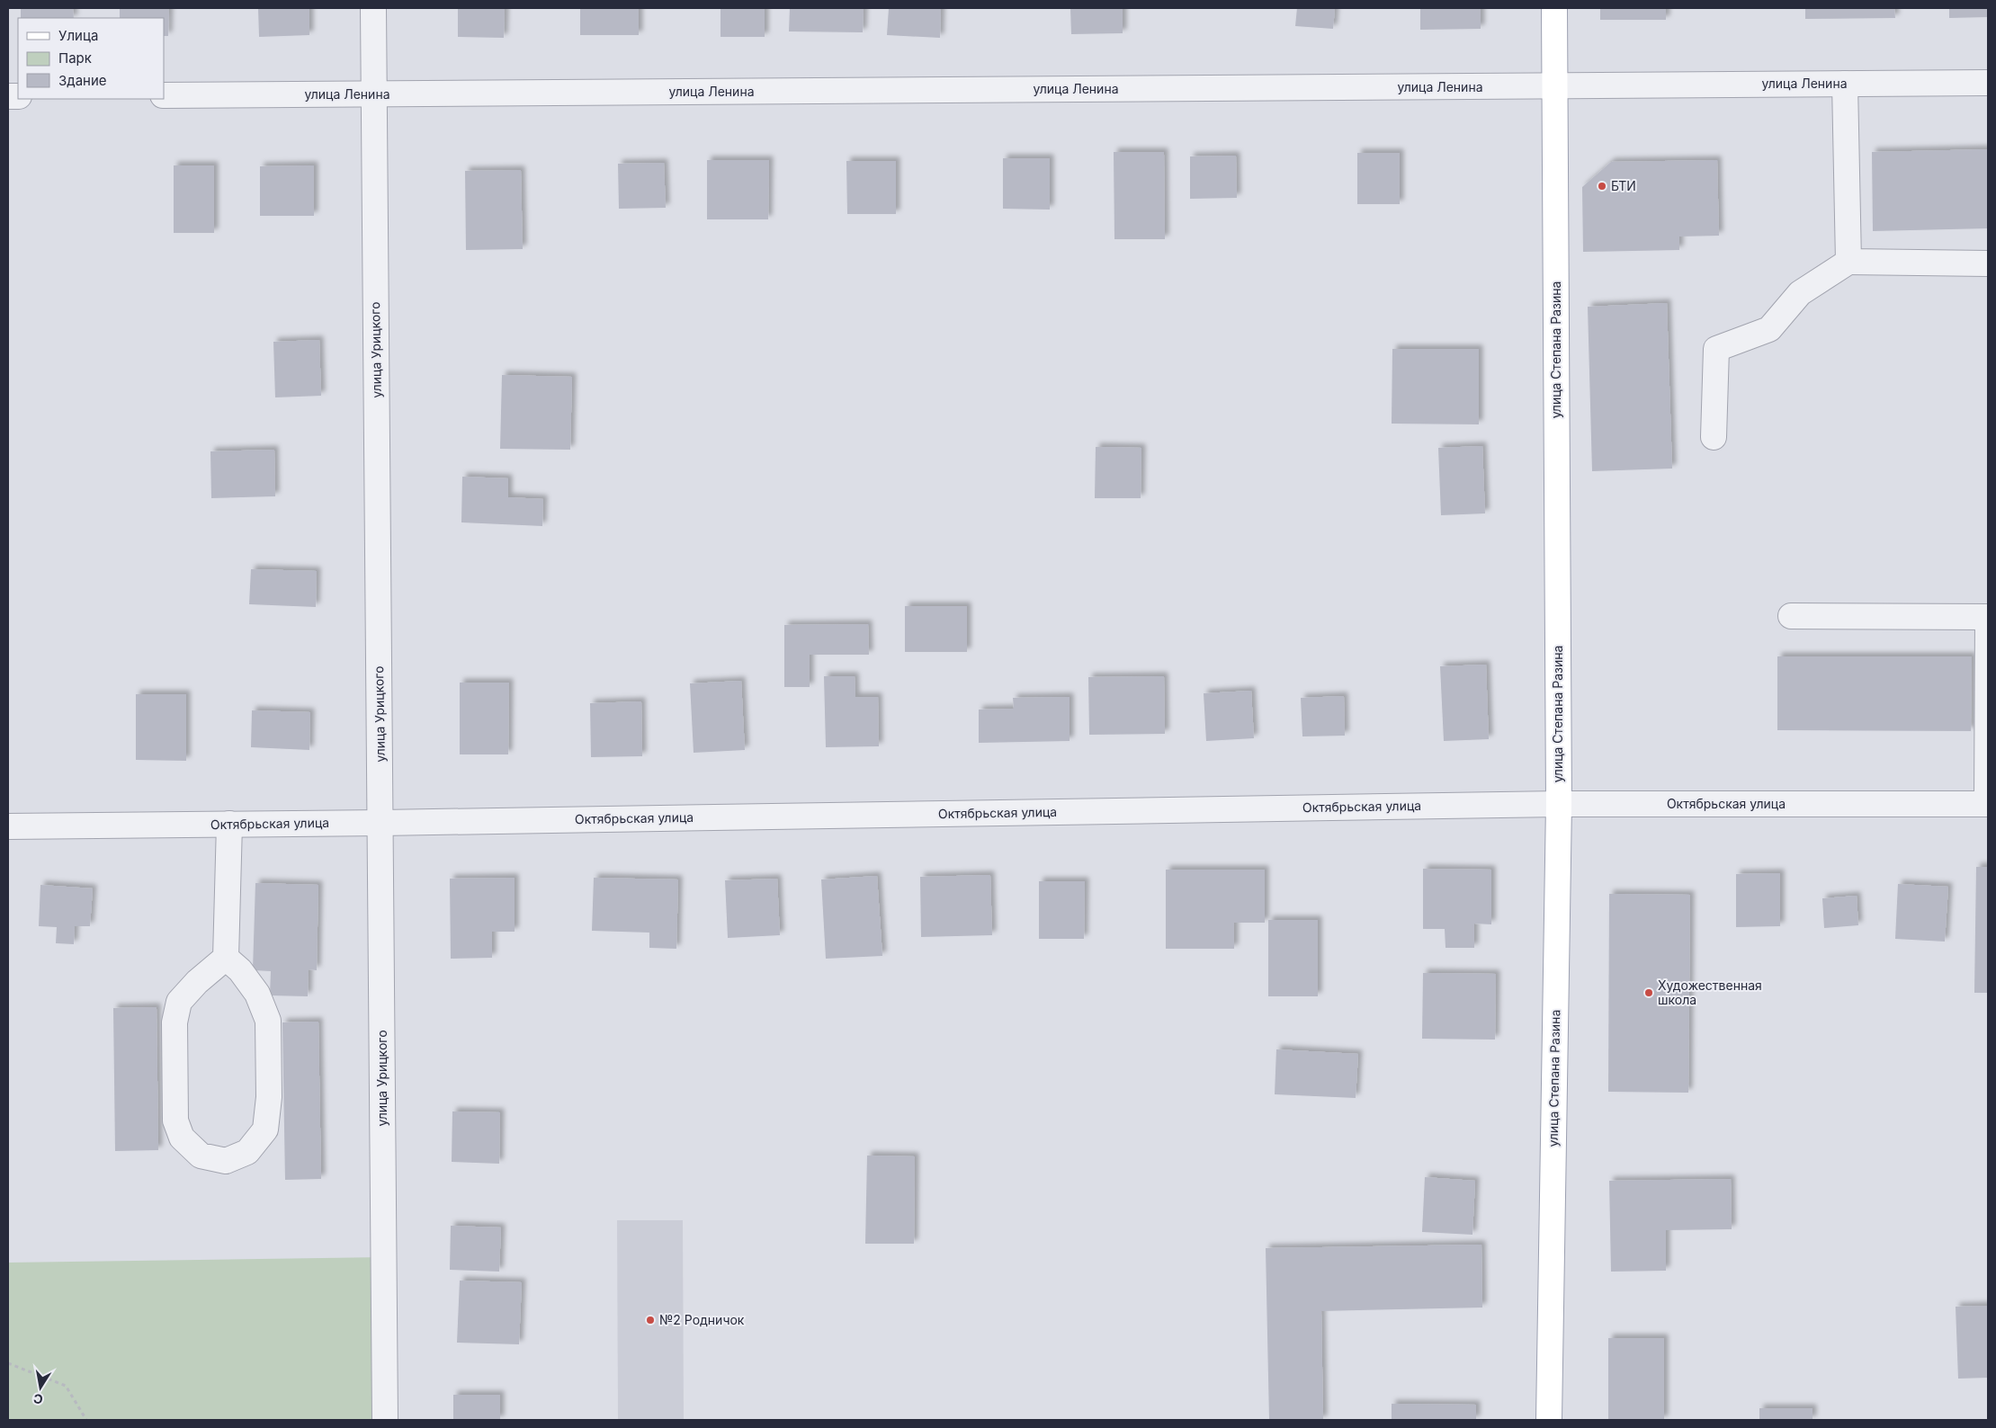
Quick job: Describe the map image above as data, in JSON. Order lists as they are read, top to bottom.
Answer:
{
  "streets": {
    "main road": ["улица Степана Разина"],
    "street": ["улица Ленина", "улица Урицкого", "Октябрьская улица"]
  },
  "crossings": [
    ["улица Ленина", "улица Урицкого"],
    ["улица Ленина", "улица Степана Разина"],
    ["улица Урицкого", "Октябрьская улица"],
    ["улица Степана Разина", "Октябрьская улица"]
  ],
  "places": ["БТИ", "Художественная школа", "№2 Родничок"],
  "legend": ["Улица", "Парк", "Здание"],
  "north": "bottom"
}
